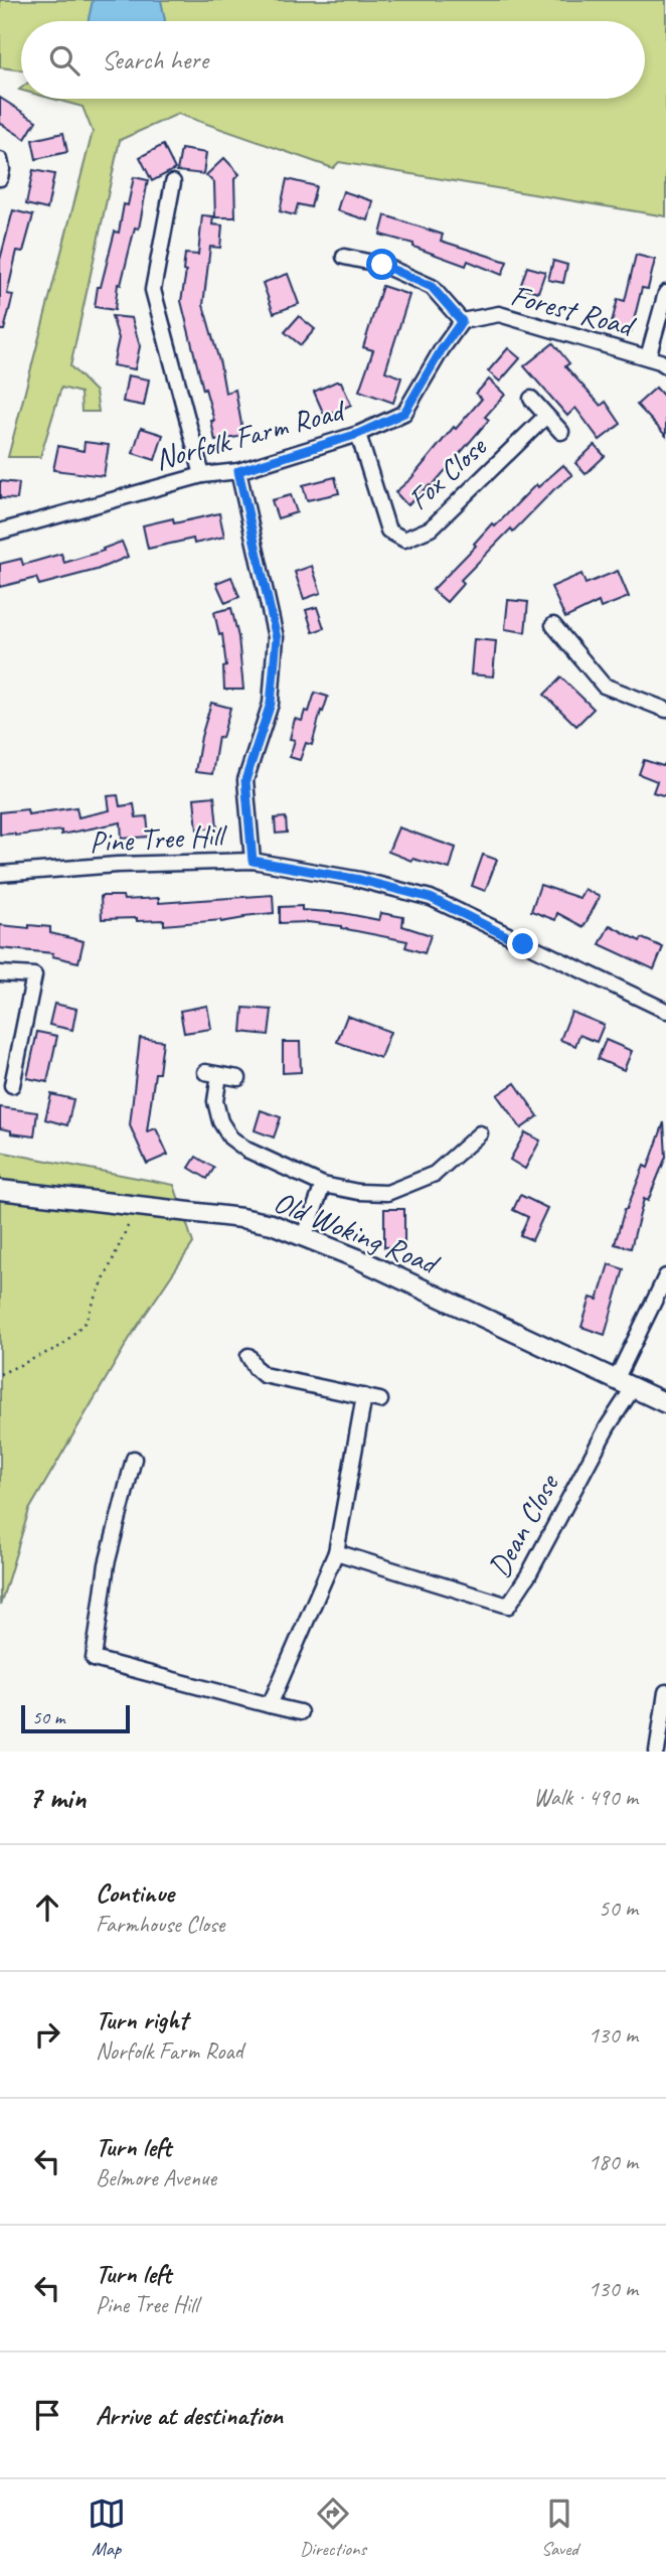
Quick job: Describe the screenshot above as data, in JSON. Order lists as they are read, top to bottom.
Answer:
{
  "streets": {
    "main road": ["Old Woking Road"],
    "street": [
      "Forest Road",
      "Norfolk Farm Road",
      "Fox Close",
      "Pine Tree Hill",
      "Dean Close"
    ]
  },
  "crossings": [
    ["Forest Road", "Norfolk Farm Road"],
    ["Norfolk Farm Road", "Fox Close"],
    ["Old Woking Road", "Dean Close"]
  ],
  "scale_bar": "50 m",
  "page": {
    "search": "Search here",
    "scale": "50 m",
    "heading": ["7 min", "Walk · 490 m"],
    "list": [
      ["Continue", "Farmhouse Close", "50 m"],
      ["Turn right", "Norfolk Farm Road", "130 m"],
      ["Turn left", "Belmore Avenue", "180 m"],
      ["Turn left", "Pine Tree Hill", "130 m"],
      "Arrive at destination"
    ],
    "nav": ["Map", "Directions", "Saved"]
  }
}
